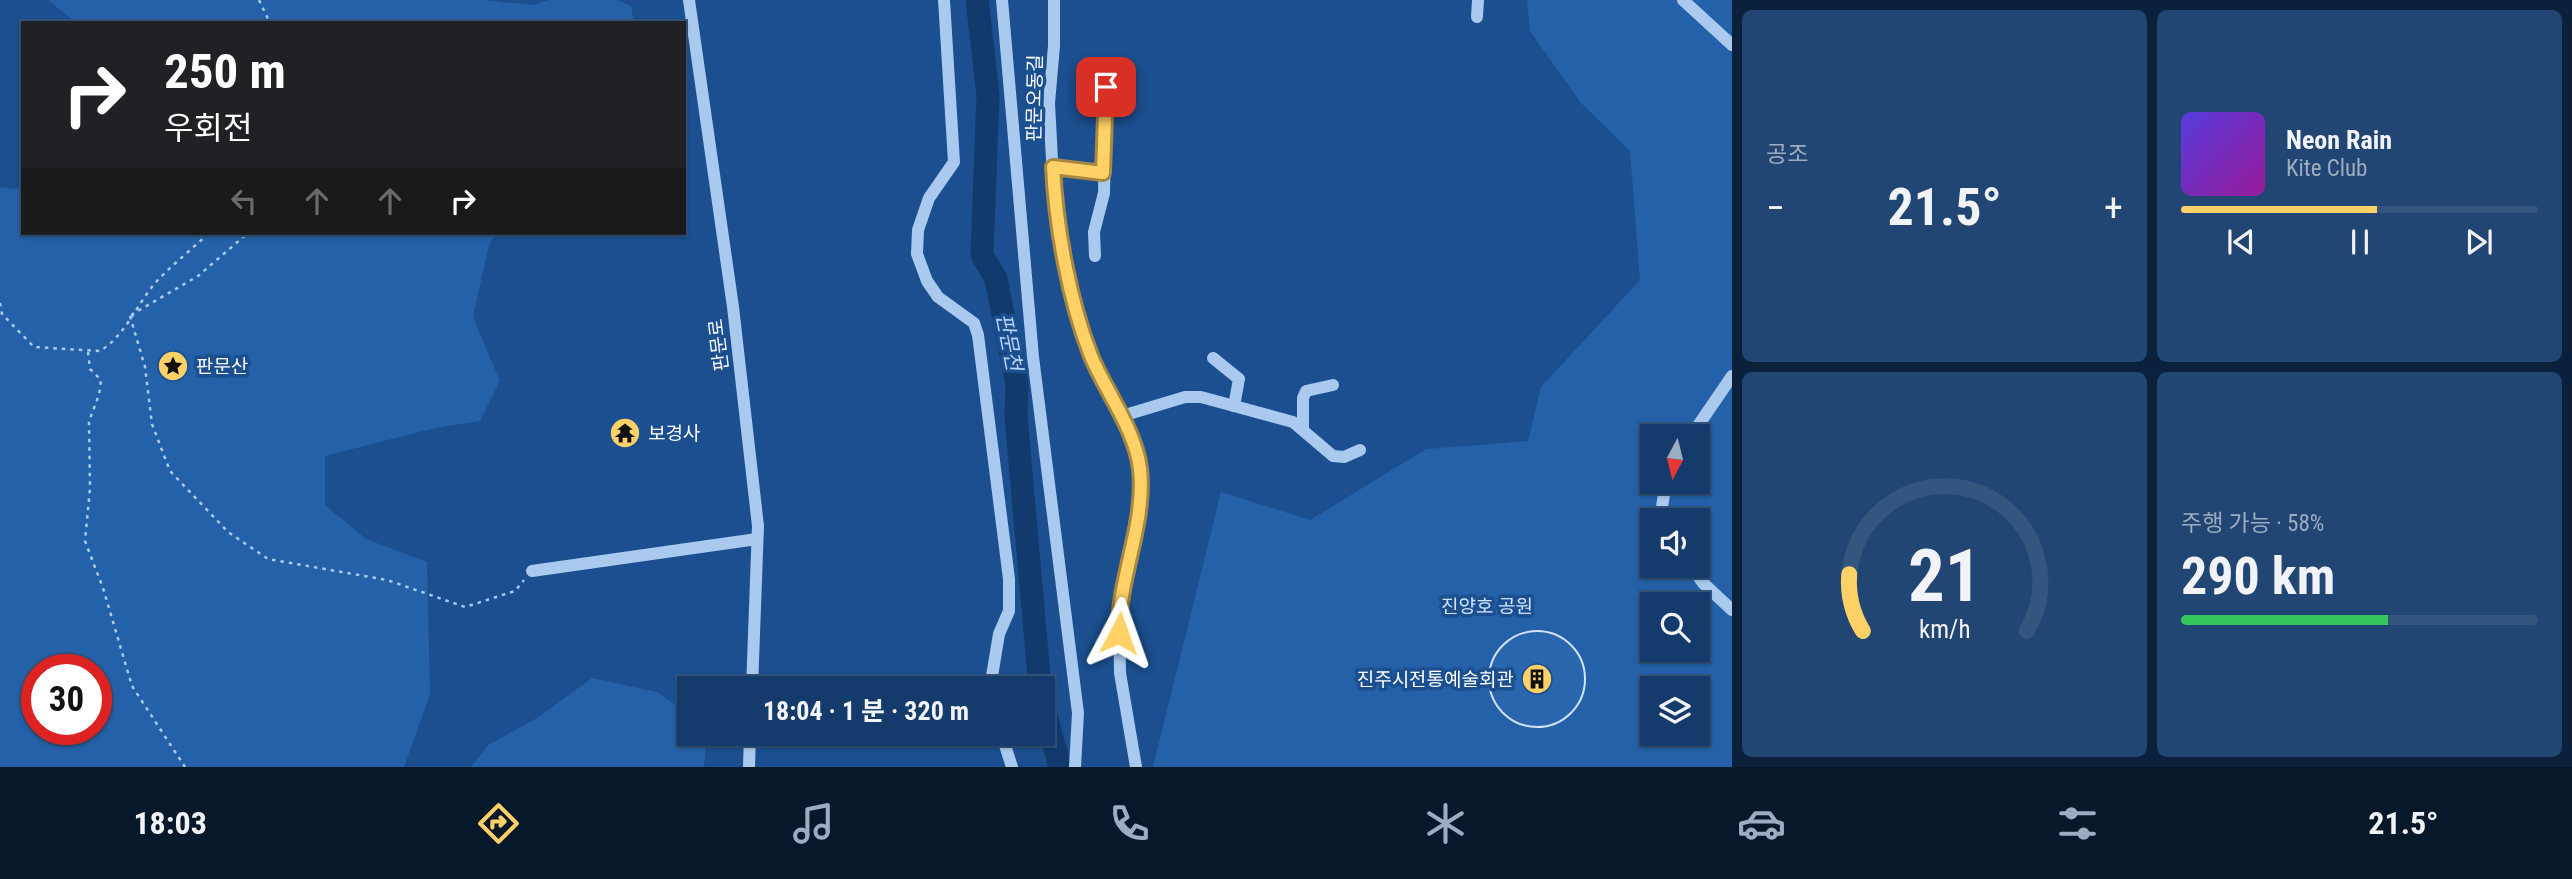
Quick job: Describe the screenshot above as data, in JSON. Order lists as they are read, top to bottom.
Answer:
{
  "streets": {
    "street": ["판문오동길", "판문로"]
  },
  "water": ["판문천"],
  "parks": ["진양호 공원"],
  "places": {
    "place": ["판문산"],
    "temple": ["보경사"],
    "building": ["진주시전통예술회관"]
  },
  "north": "bottom",
  "page": {
    "tile": [
      "공조",
      ["주행 가능 · 58%", "290 km"]
    ],
    "turn": ["250 m", "우회전"],
    "song": ["Neon Rain", "Kite Club"],
    "heat": ["−", "21.5°", "+"],
    "limit": "30",
    "trip": "18:04 · 1 분 · 320 m",
    "tabs": ["18:03", "21.5°"],
    "gauge": ["21", "km/h"]
  }
}
